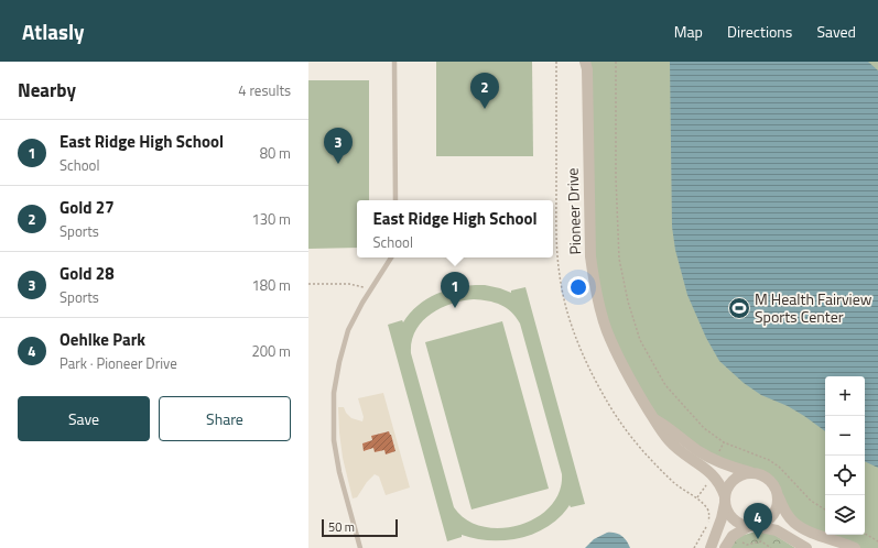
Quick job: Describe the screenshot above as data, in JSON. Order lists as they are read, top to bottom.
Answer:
{
  "streets": {
    "street": ["Pioneer Drive"]
  },
  "places": {
    "sports": ["M Health Fairview Sports Center"]
  },
  "scale_bar": "50 m",
  "page": {
    "header": "Atlasly",
    "nav": ["Map", "Directions", "Saved"],
    "heading": ["Nearby", "4 results"],
    "pins": [
      "2",
      "3",
      "1",
      "4"
    ],
    "list": [
      {
        "mark": "1",
        "name": "East Ridge High School",
        "note": "School",
        "value": "80 m"
      },
      {
        "mark": "2",
        "name": "Gold 27",
        "note": "Sports",
        "value": "130 m"
      },
      {
        "mark": "3",
        "name": "Gold 28",
        "note": "Sports",
        "value": "180 m"
      },
      {
        "mark": "4",
        "name": "Oehlke Park",
        "note": "Park · Pioneer Drive",
        "value": "200 m"
      }
    ],
    "popup": ["East Ridge High School", "School"],
    "map_buttons": ["+", "−"],
    "buttons": ["Save", "Share"],
    "scale": "50 m"
  }
}
